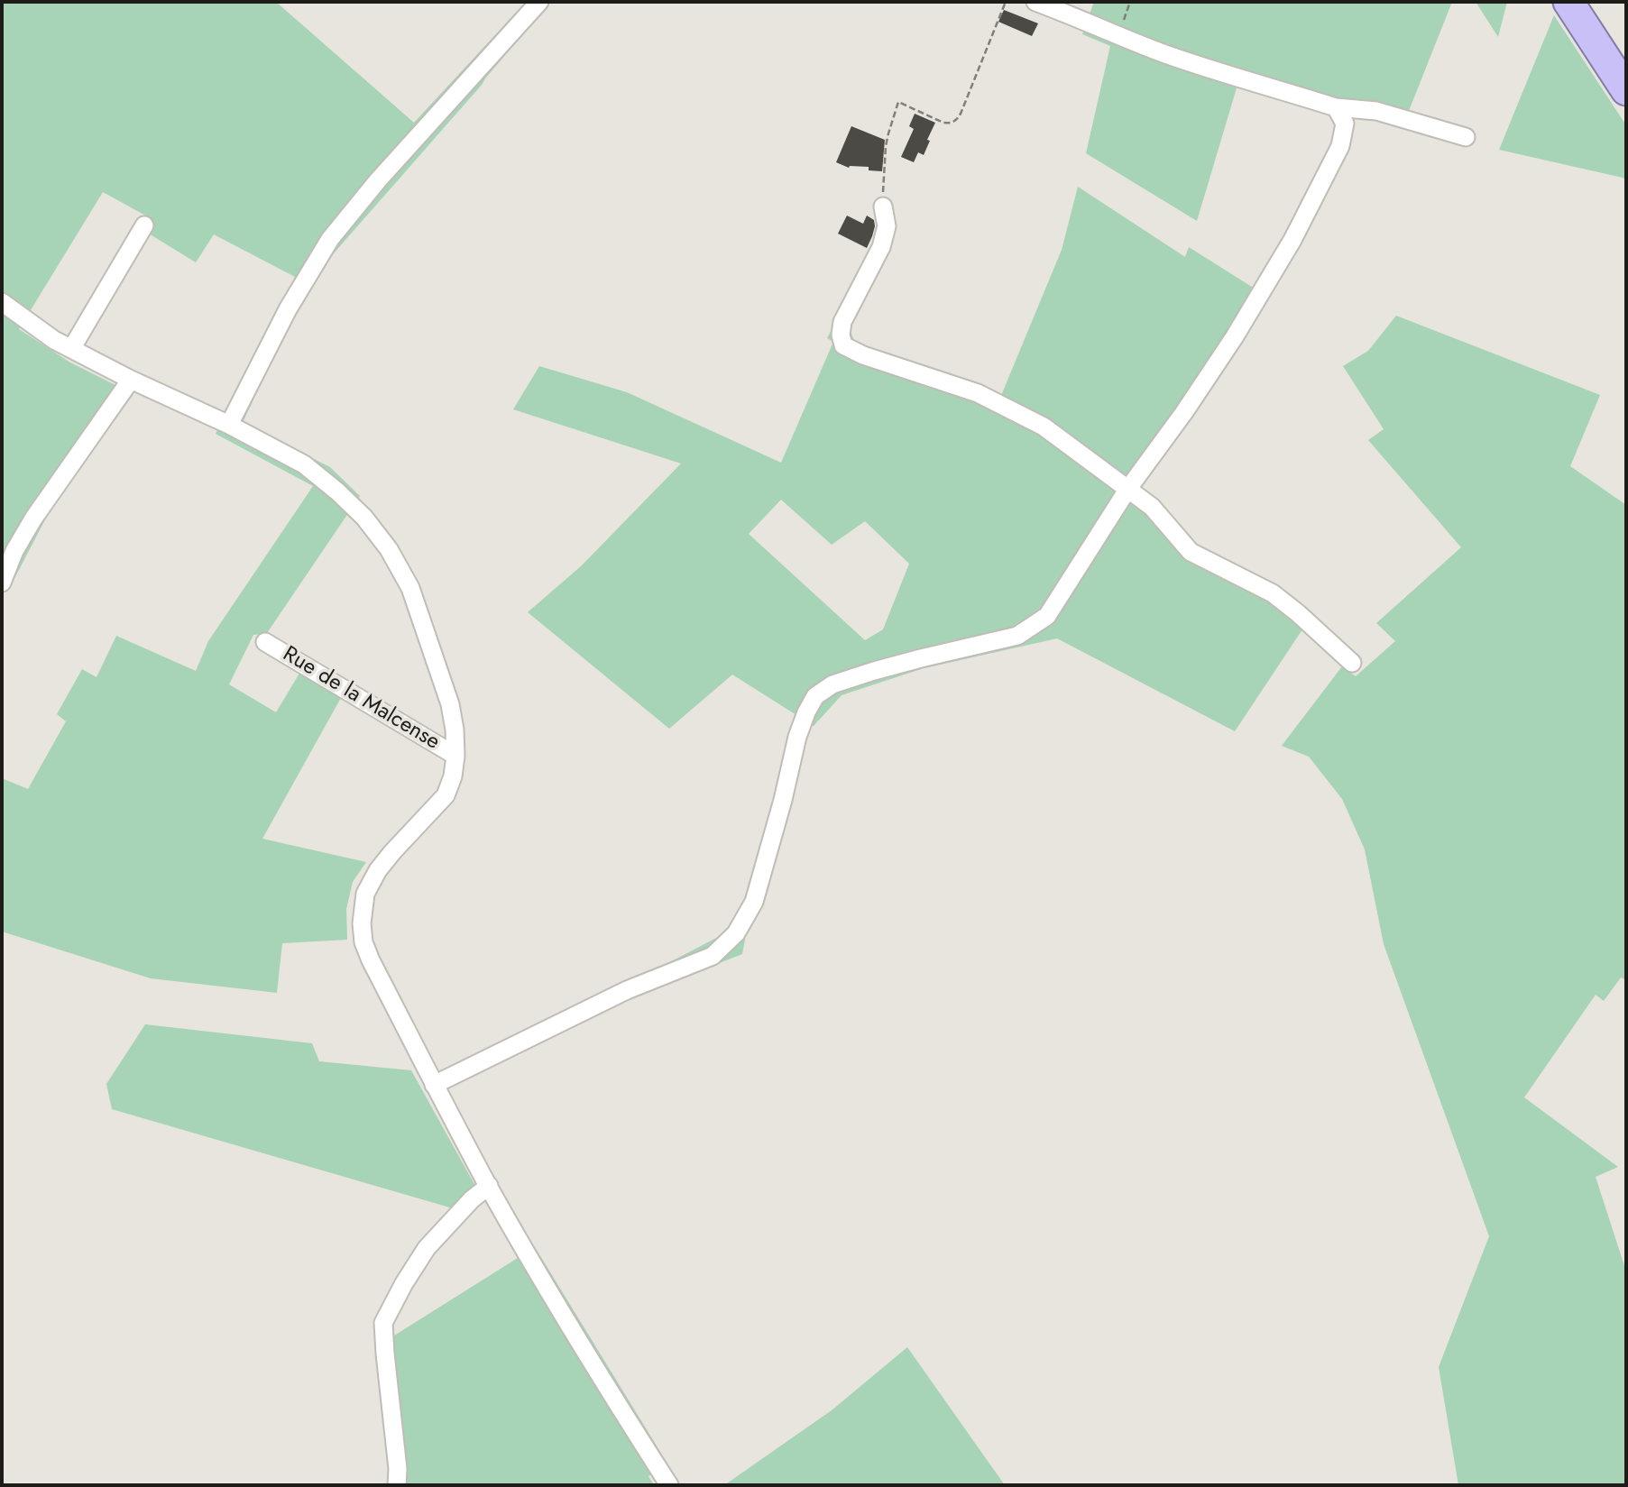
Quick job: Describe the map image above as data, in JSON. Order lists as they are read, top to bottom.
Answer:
{
  "streets": {
    "street": ["Rue de la Malcense"]
  }
}
